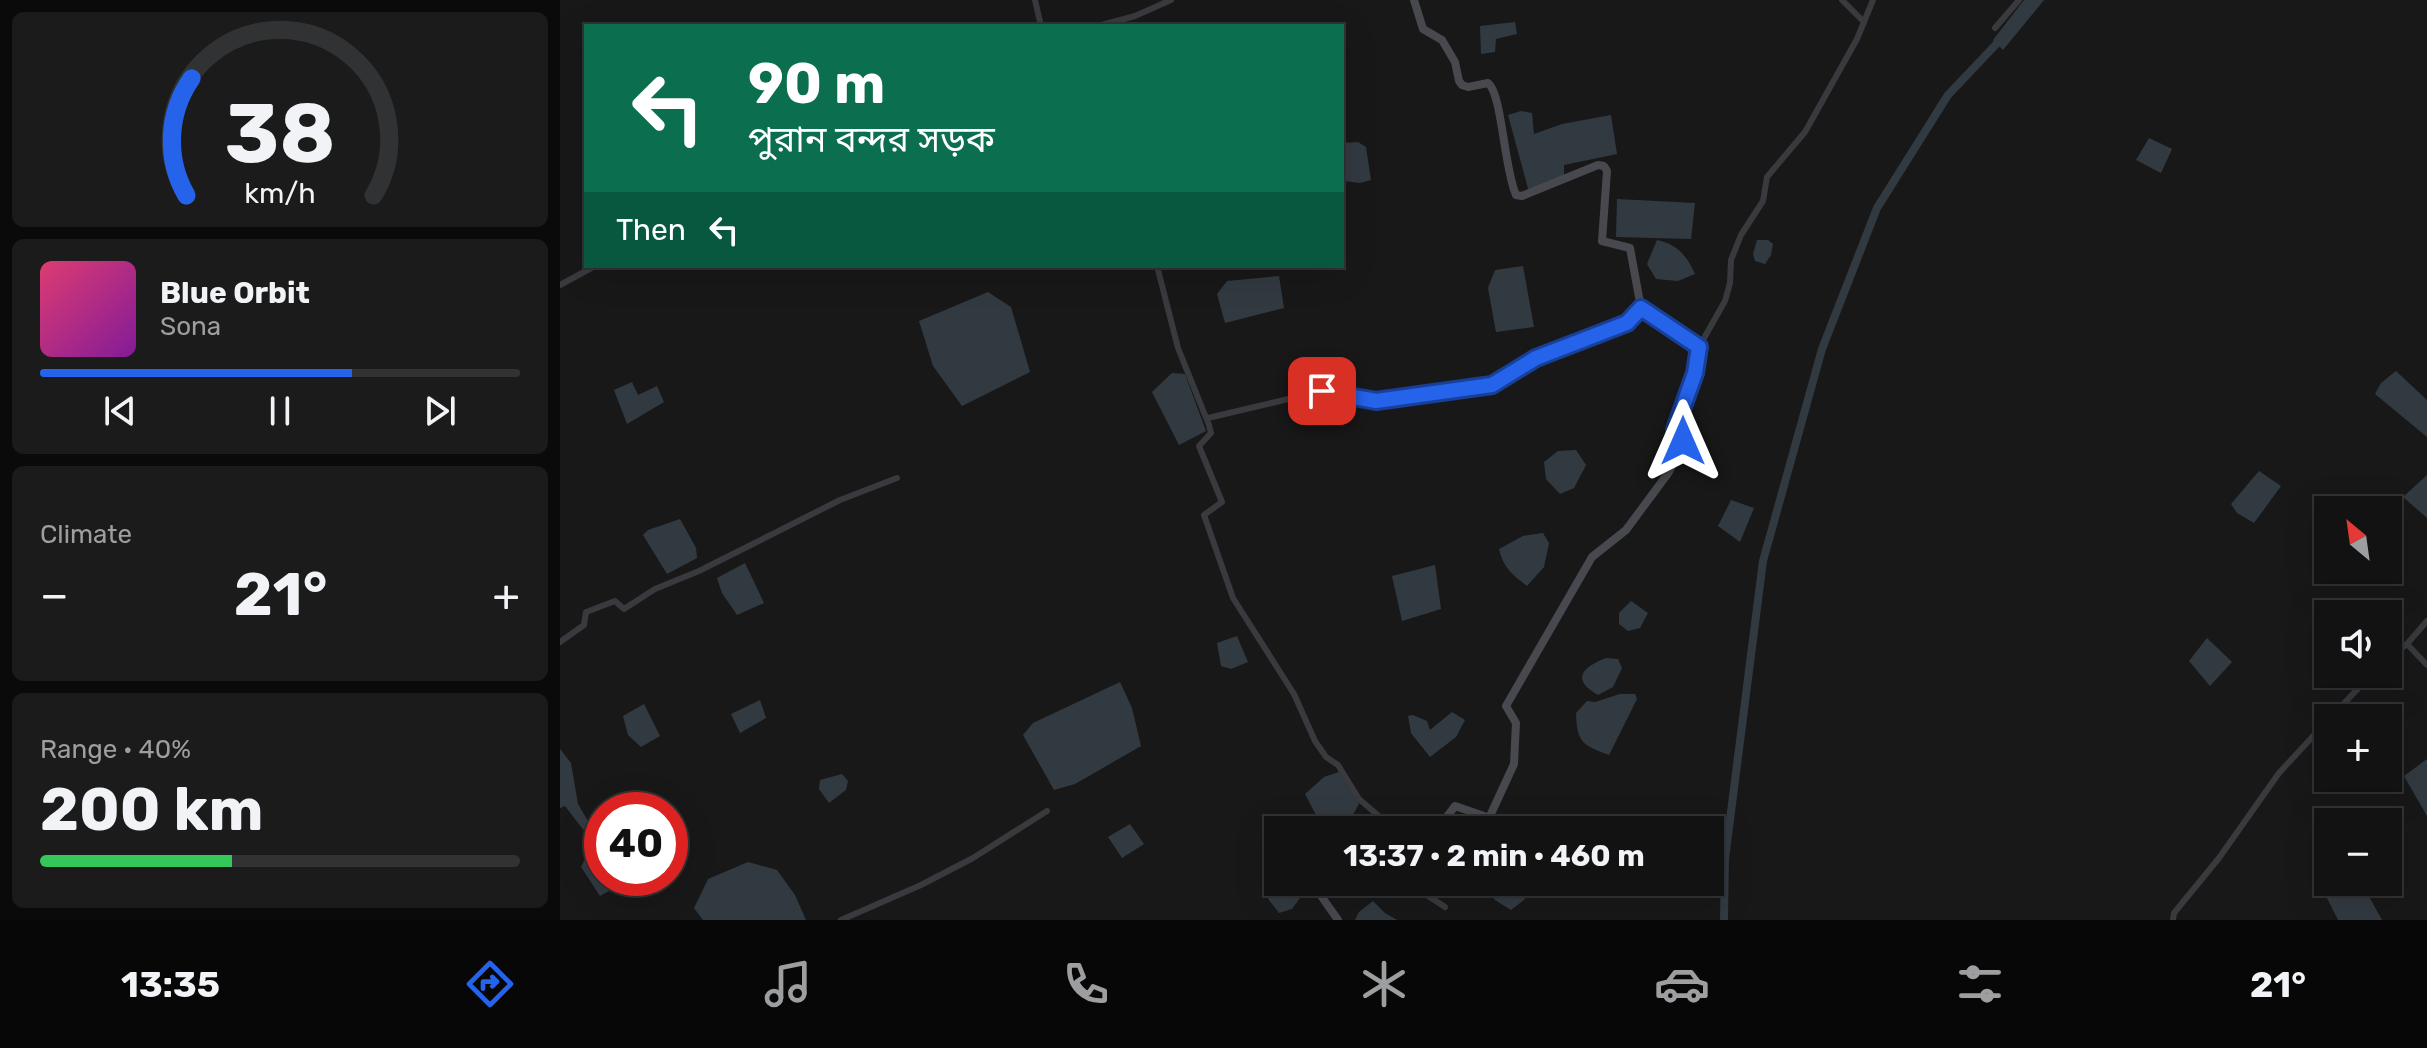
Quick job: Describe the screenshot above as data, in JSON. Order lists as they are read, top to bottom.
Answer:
{
  "north": "top left",
  "page": {
    "turn": ["90 m", "পুরান বন্দর সড়ক"],
    "then": "Then",
    "song": ["Blue Orbit", "Sona"],
    "tile": [
      "Climate",
      ["Range · 40%", "200 km"]
    ],
    "map_buttons": ["+", "−"],
    "heat": ["−", "21°", "+"],
    "limit": "40",
    "trip": "13:37 · 2 min · 460 m",
    "tabs": ["13:35", "21°"],
    "gauge": ["38", "km/h"]
  }
}
